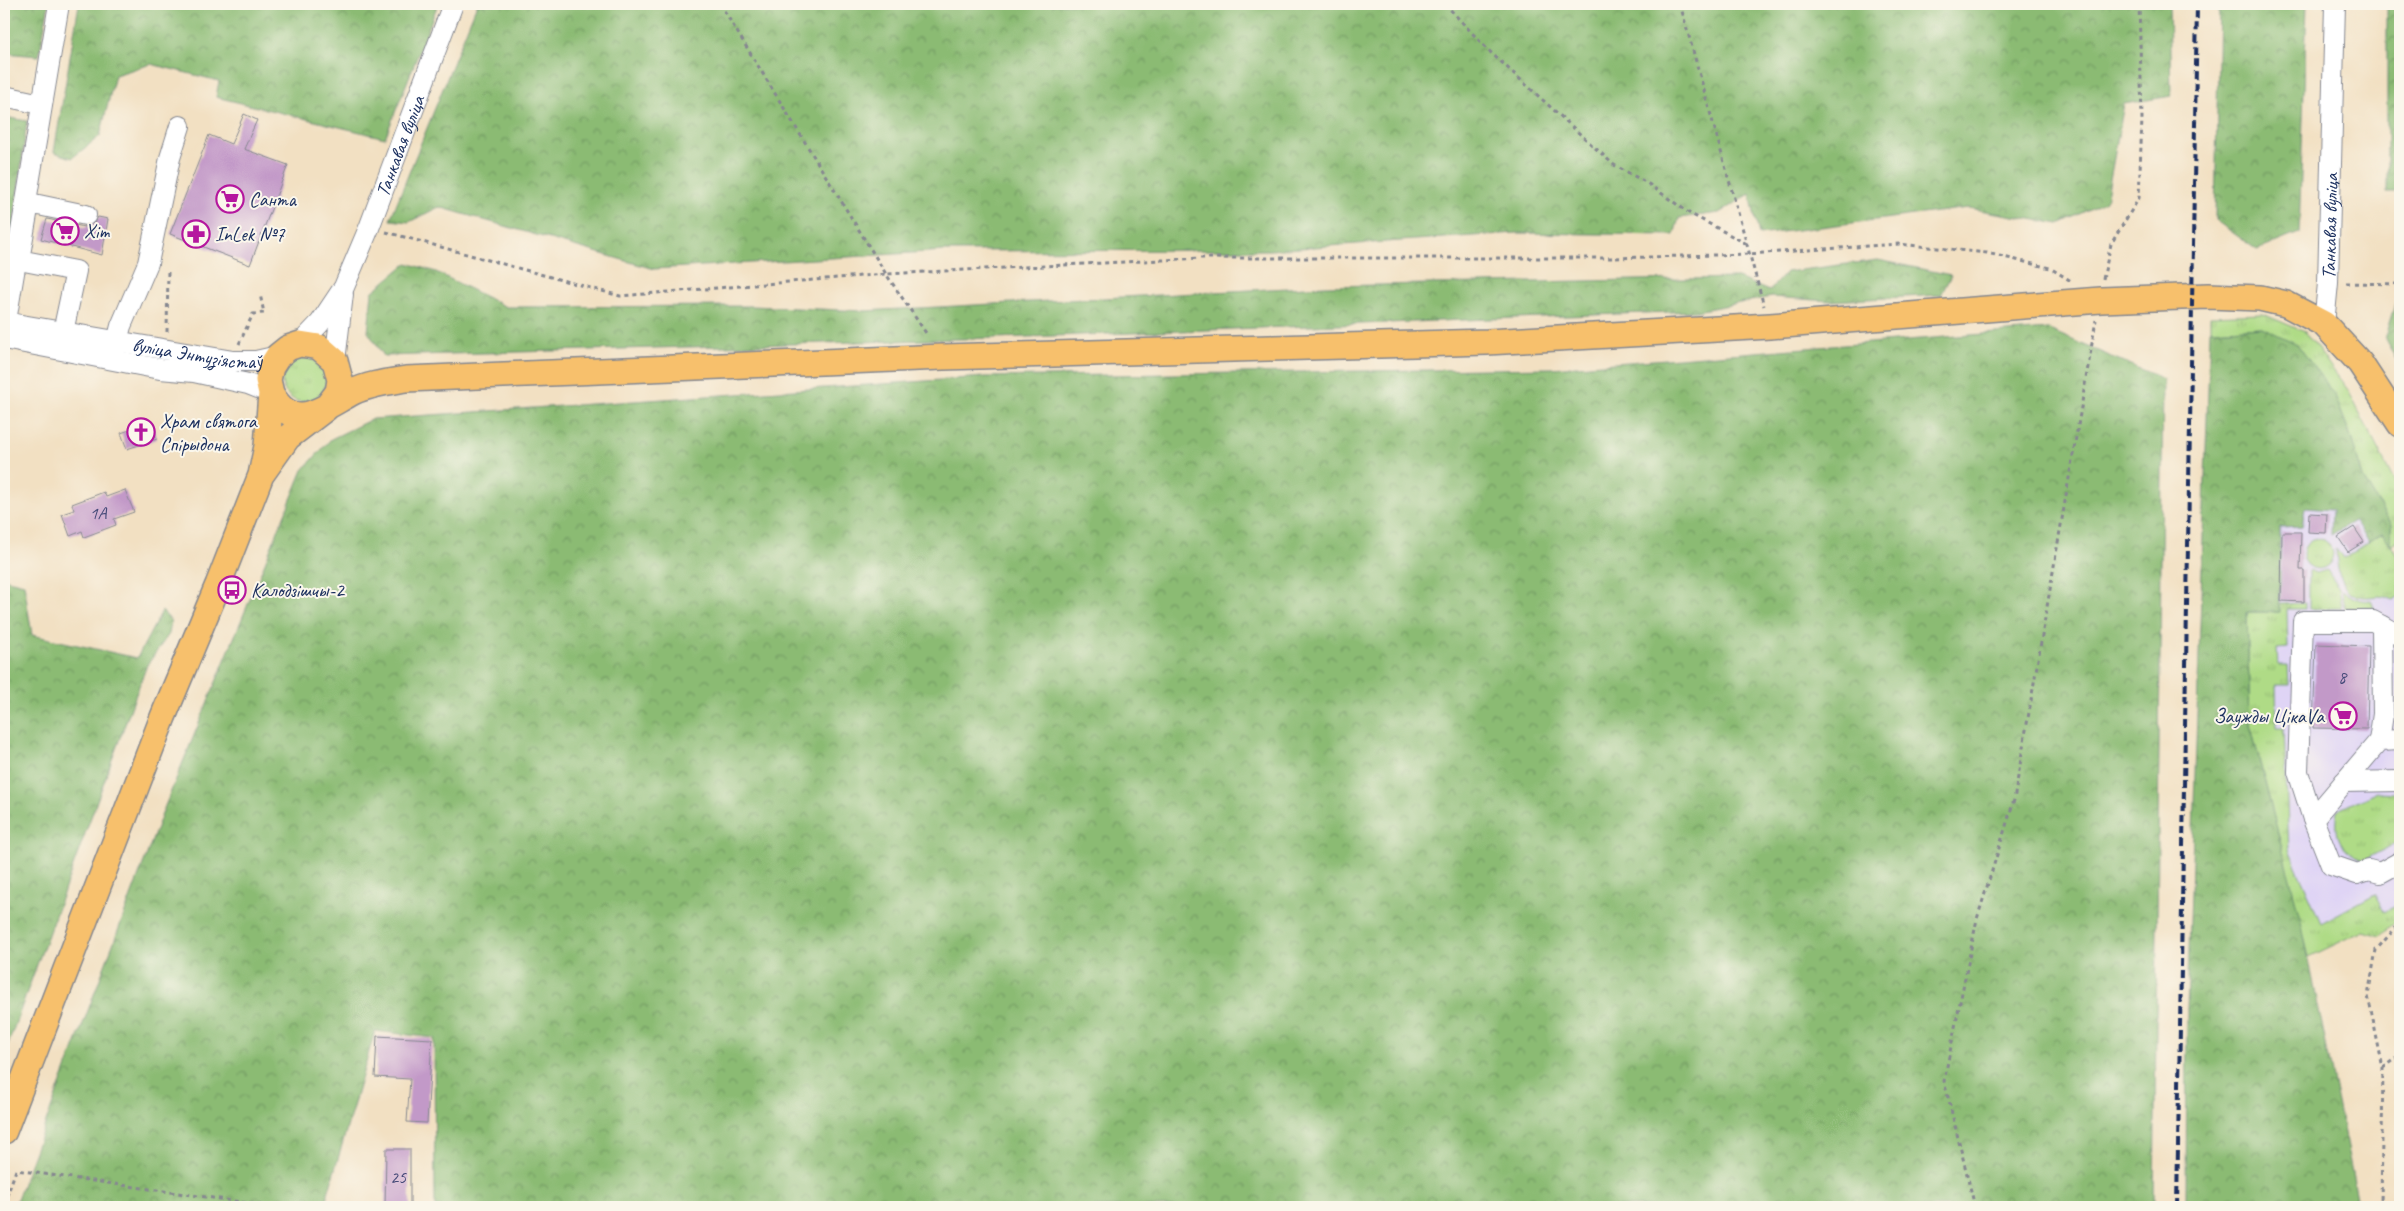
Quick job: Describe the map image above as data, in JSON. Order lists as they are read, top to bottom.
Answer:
{
  "streets": {
    "street": ["Танкавая вуліца", "вуліца Энтузіястаў"]
  },
  "crossings": [
    ["Танкавая вуліца", "вуліца Энтузіястаў"]
  ],
  "places": {
    "supermarket": ["Санта", "Хіт", "Заужды ЦікаVа"],
    "pharmacy": ["InLek №7"],
    "church": ["Храм святога Спірыдона"],
    "bus stop": ["Калодзішчы-2"]
  },
  "house_numbers": ["1А", "8", "25"]
}
